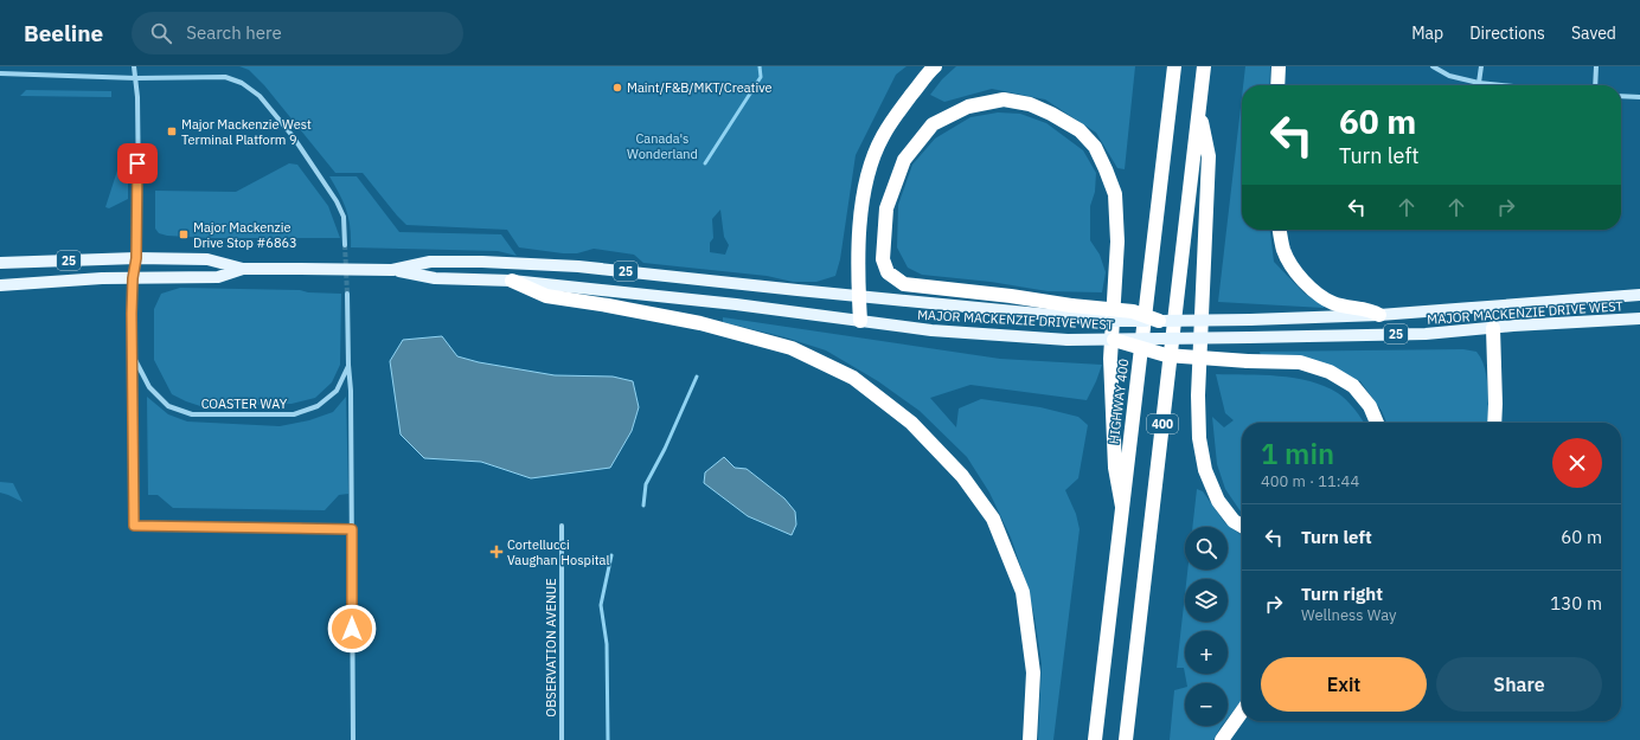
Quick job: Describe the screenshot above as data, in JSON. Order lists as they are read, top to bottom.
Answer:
{
  "streets": {
    "highway": ["HIGHWAY 400", "400"],
    "main road": ["25", "MAJOR MACKENZIE DRIVE WEST"],
    "street": ["COASTER WAY", "OBSERVATION AVENUE"]
  },
  "parks": ["Canada's Wonderland"],
  "places": {
    "other": ["Maint/F&B/MKT/Creative"],
    "transit": ["Major Mackenzie West Terminal Platform 9", "Major Mackenzie Drive Stop #6863"],
    "health": ["Cortellucci Vaughan Hospital"]
  },
  "page": {
    "header": "Beeline",
    "search": "Search here",
    "nav": ["Map", "Directions", "Saved"],
    "turn": ["60 m", "Turn left"],
    "heading": ["1 min", "400 m · 11:44"],
    "list": [
      {
        "name": "Turn left",
        "value": "60 m"
      },
      {
        "name": "Turn right",
        "note": "Wellness Way",
        "value": "130 m"
      }
    ],
    "map_buttons": ["+", "−"],
    "buttons": ["Exit", "Share"]
  }
}
